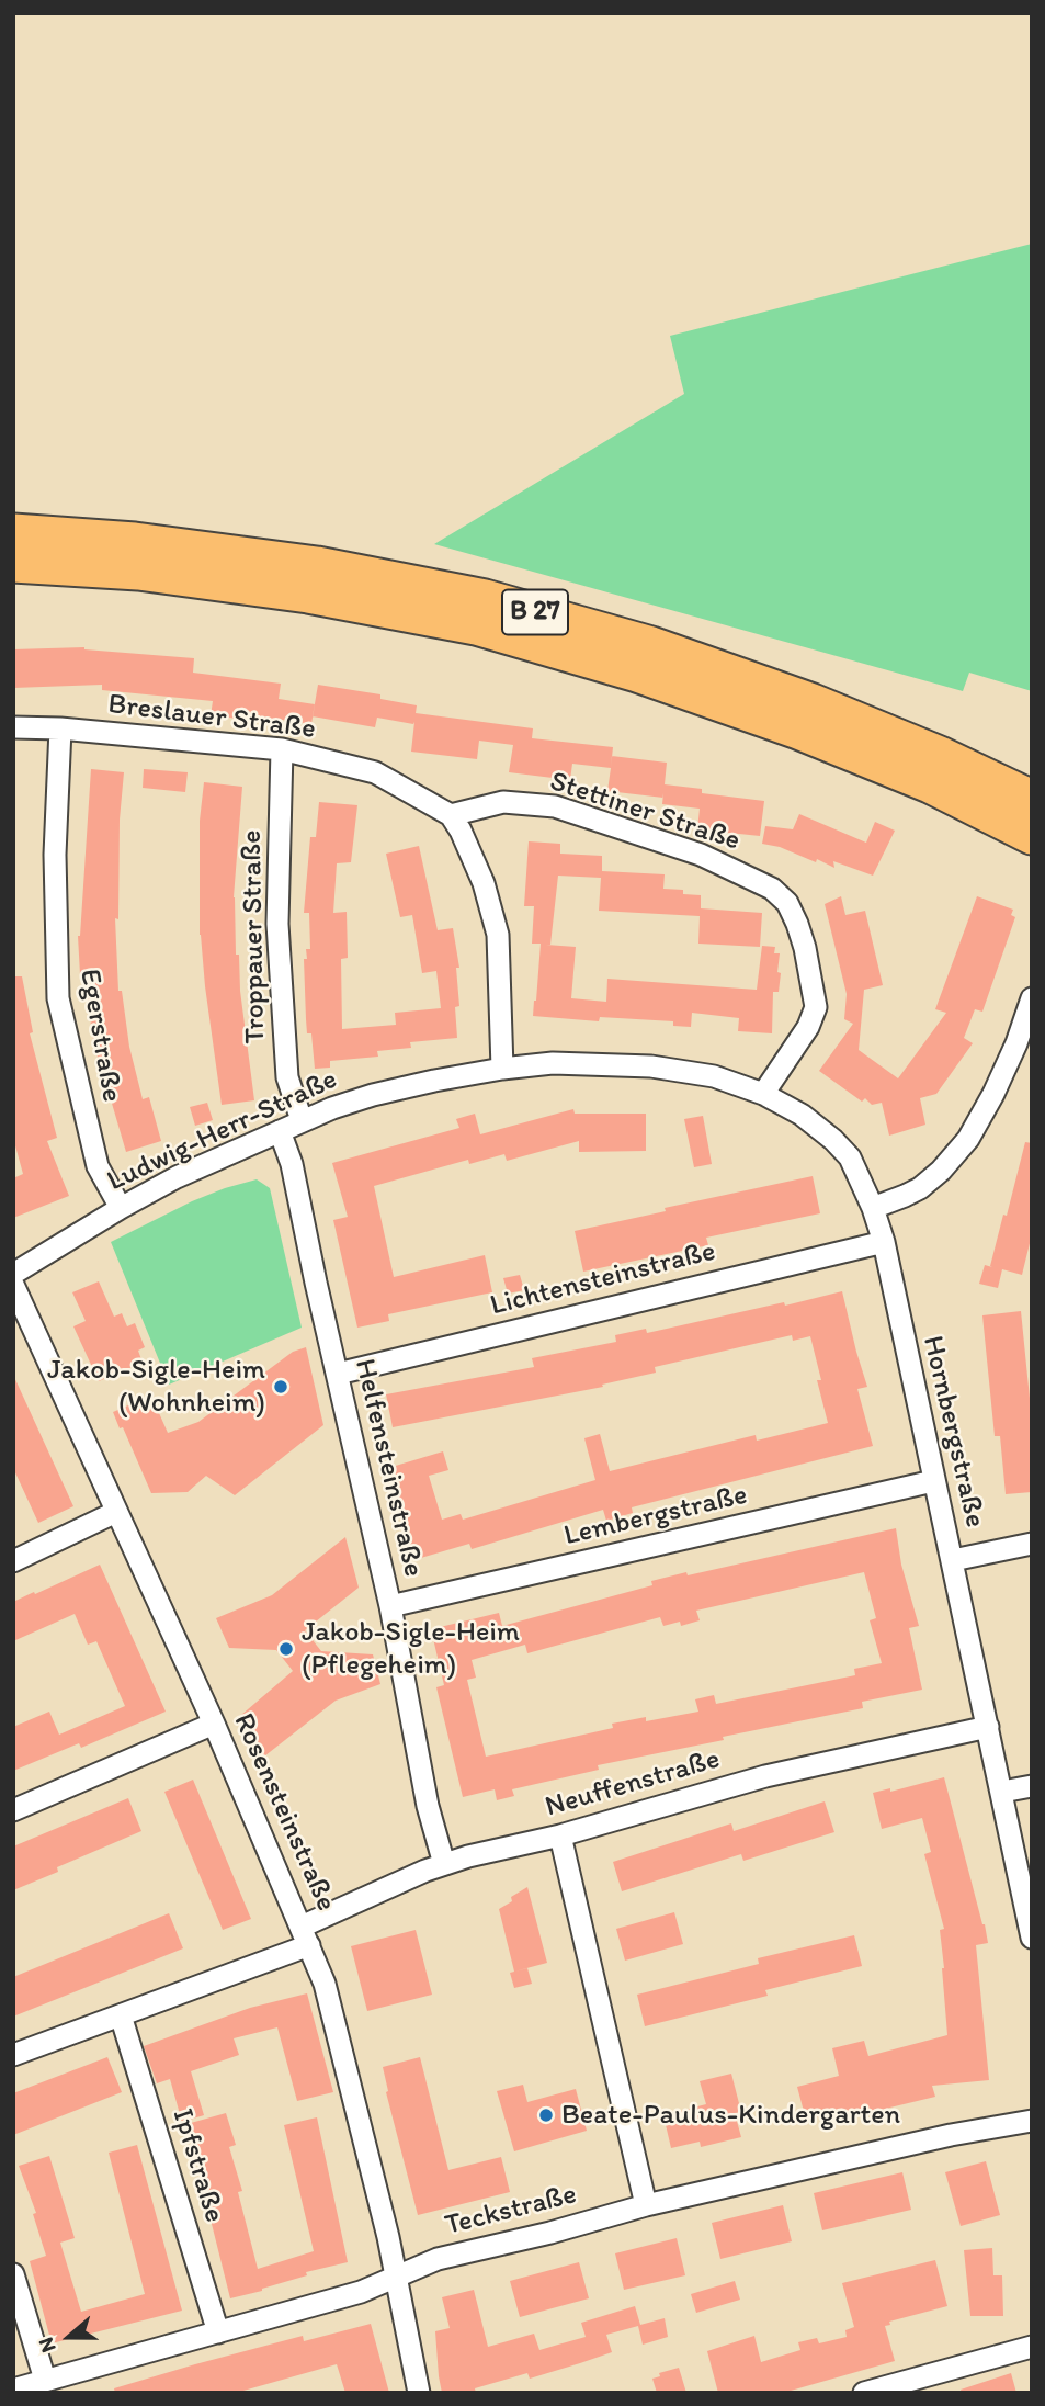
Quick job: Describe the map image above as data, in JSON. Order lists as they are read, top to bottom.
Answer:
{
  "streets": {
    "highway": ["B 27"],
    "street": [
      "Breslauer Straße",
      "Stettiner Straße",
      "Troppauer Straße",
      "Egerstraße",
      "Ludwig-Herr-Straße",
      "Lichtensteinstraße",
      "Hornbergstraße",
      "Helfensteinstraße",
      "Lembergstraße",
      "Neuffenstraße",
      "Rosensteinstraße",
      "Ipfstraße",
      "Teckstraße"
    ]
  },
  "crossings": [
    ["Breslauer Straße", "Stettiner Straße"],
    ["Breslauer Straße", "Troppauer Straße"],
    ["Breslauer Straße", "Egerstraße"],
    ["Stettiner Straße", "Ludwig-Herr-Straße"],
    ["Troppauer Straße", "Ludwig-Herr-Straße"],
    ["Egerstraße", "Ludwig-Herr-Straße"],
    ["Ludwig-Herr-Straße", "Hornbergstraße"],
    ["Ludwig-Herr-Straße", "Helfensteinstraße"],
    ["Lichtensteinstraße", "Hornbergstraße"],
    ["Lichtensteinstraße", "Helfensteinstraße"],
    ["Hornbergstraße", "Lembergstraße"],
    ["Hornbergstraße", "Neuffenstraße"],
    ["Helfensteinstraße", "Lembergstraße"],
    ["Helfensteinstraße", "Neuffenstraße"],
    ["Neuffenstraße", "Rosensteinstraße"],
    ["Neuffenstraße", "Ipfstraße"],
    ["Rosensteinstraße", "Teckstraße"],
    ["Ipfstraße", "Teckstraße"]
  ],
  "places": ["Jakob-Sigle-Heim (Wohnheim)", "Jakob-Sigle-Heim (Pflegeheim)", "Beate-Paulus-Kindergarten"],
  "north": "left"
}
